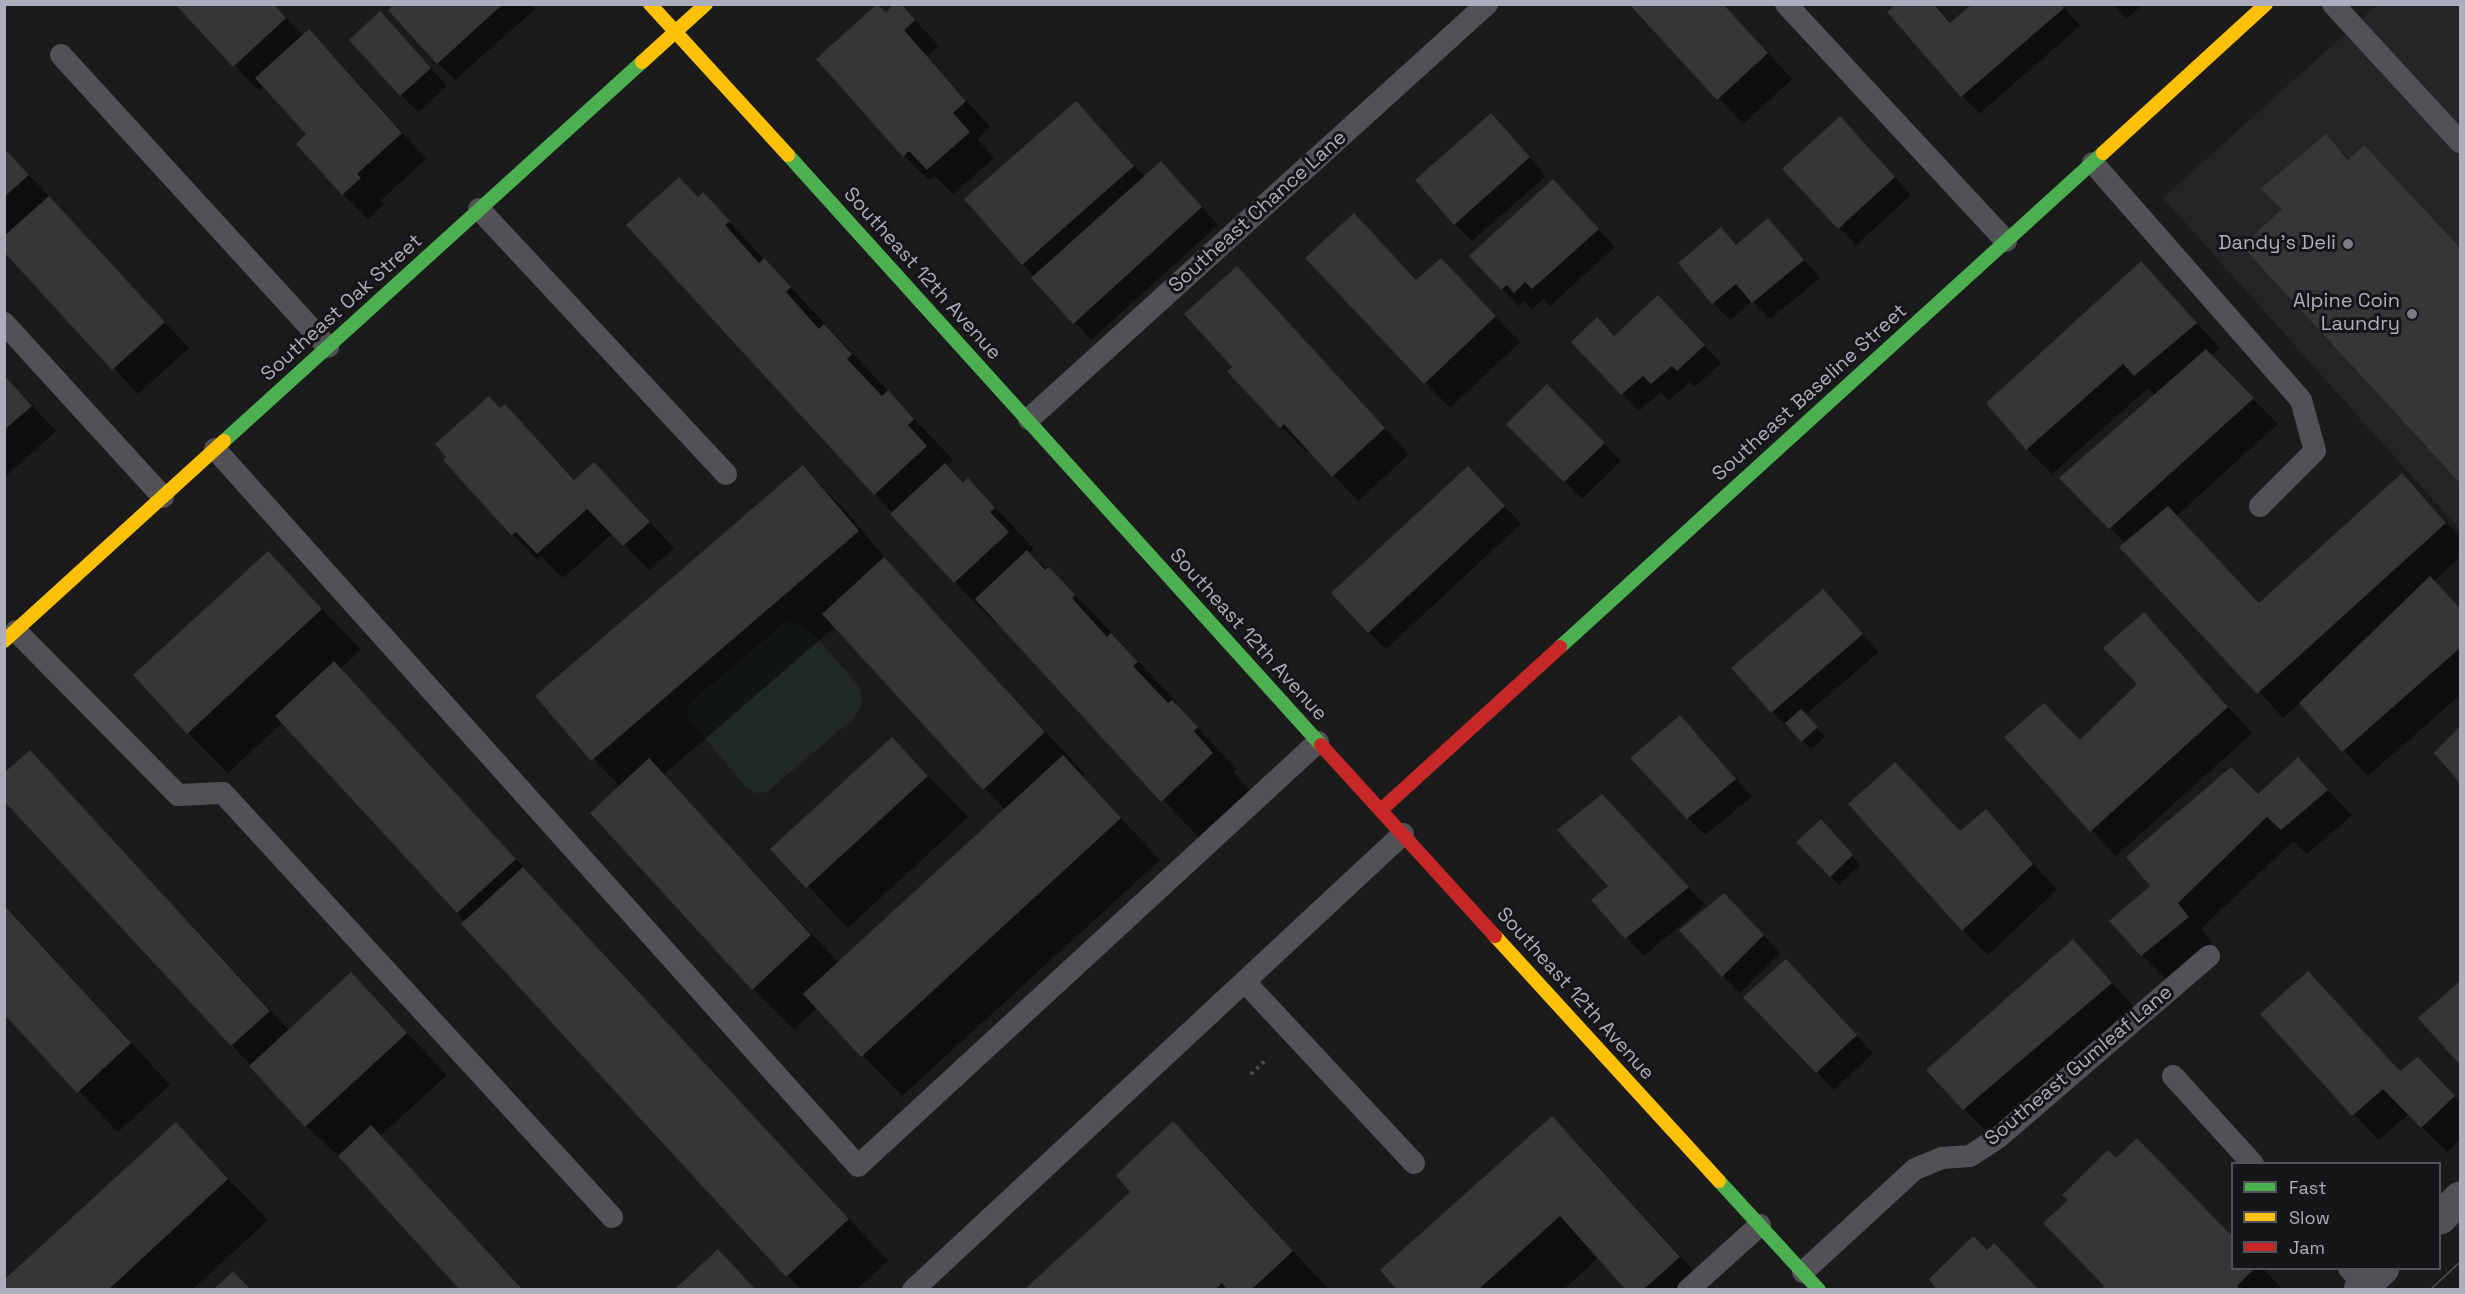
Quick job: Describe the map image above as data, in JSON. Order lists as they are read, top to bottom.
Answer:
{
  "streets": {
    "street": ["Southeast 12th Avenue", "Southeast Oak Street", "Southeast Baseline Street"],
    "lane": ["Southeast Chance Lane", "Southeast Gumleaf Lane"]
  },
  "crossings": [
    ["Southeast Chance Lane", "Southeast 12th Avenue"],
    ["Southeast 12th Avenue", "Southeast Oak Street"],
    ["Southeast 12th Avenue", "Southeast Baseline Street"],
    ["Southeast 12th Avenue", "Southeast Gumleaf Lane"]
  ],
  "places": ["Dandy's Deli", "Alpine Coin Laundry"],
  "legend": ["Fast", "Slow", "Jam"]
}
